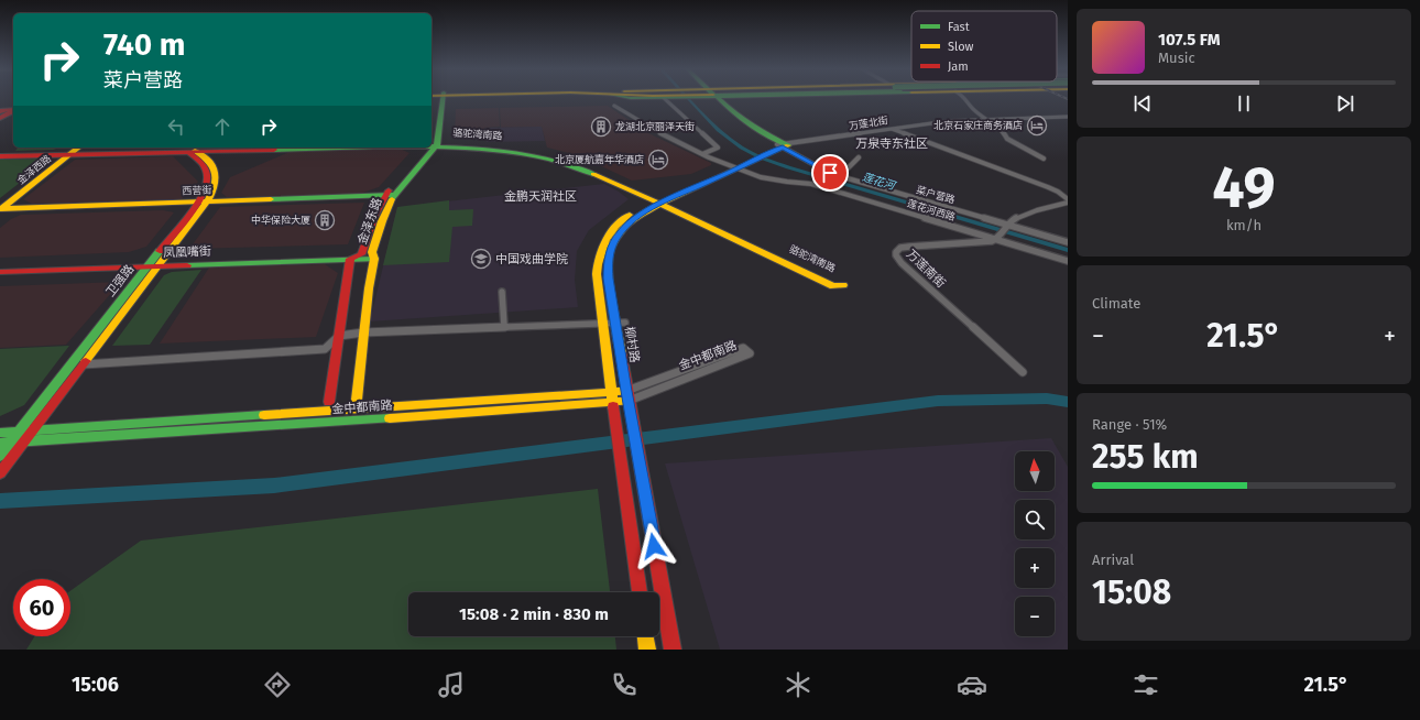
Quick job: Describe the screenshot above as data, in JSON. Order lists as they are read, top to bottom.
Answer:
{
  "streets": {
    "street": [
      "万莲北街",
      "骆驼湾南路",
      "金泽西路",
      "西营街",
      "菜户营路",
      "莲花河西路",
      "金泽东路",
      "凤凰嘴街",
      "万莲南街",
      "卫强路",
      "柳村路",
      "金中都南路"
    ]
  },
  "crossings": [
    ["万莲北街", "菜户营路"],
    ["万莲北街", "柳村路"],
    ["骆驼湾南路", "卫强路"],
    ["骆驼湾南路", "柳村路"],
    ["金泽西路", "西营街"],
    ["西营街", "金泽东路"],
    ["西营街", "卫强路"],
    ["菜户营路", "柳村路"],
    ["莲花河西路", "万莲南街"],
    ["莲花河西路", "柳村路"],
    ["金泽东路", "凤凰嘴街"],
    ["凤凰嘴街", "卫强路"],
    ["卫强路", "金中都南路"],
    ["柳村路", "金中都南路"]
  ],
  "districts": ["万泉寺东社区", "金鹏天润社区"],
  "water": ["莲花河"],
  "places": {
    "hotel": ["北京石家庄商务酒店", "北京厦航嘉年华酒店"],
    "building": ["龙湖北京丽泽天街", "中华保险大厦"],
    "school or university": ["中国戏曲学院"]
  },
  "legend": ["Fast", "Slow", "Jam"],
  "north": "top",
  "page": {
    "turn": ["740 m", "菜户营路"],
    "song": ["107.5 FM", "Music"],
    "tile": [
      ["49", "km/h"],
      "Climate",
      ["Range · 51%", "255 km"],
      ["Arrival", "15:08"]
    ],
    "heat": ["−", "21.5°", "+"],
    "map_buttons": ["+", "−"],
    "limit": "60",
    "trip": "15:08 · 2 min · 830 m",
    "tabs": ["15:06", "21.5°"]
  }
}
